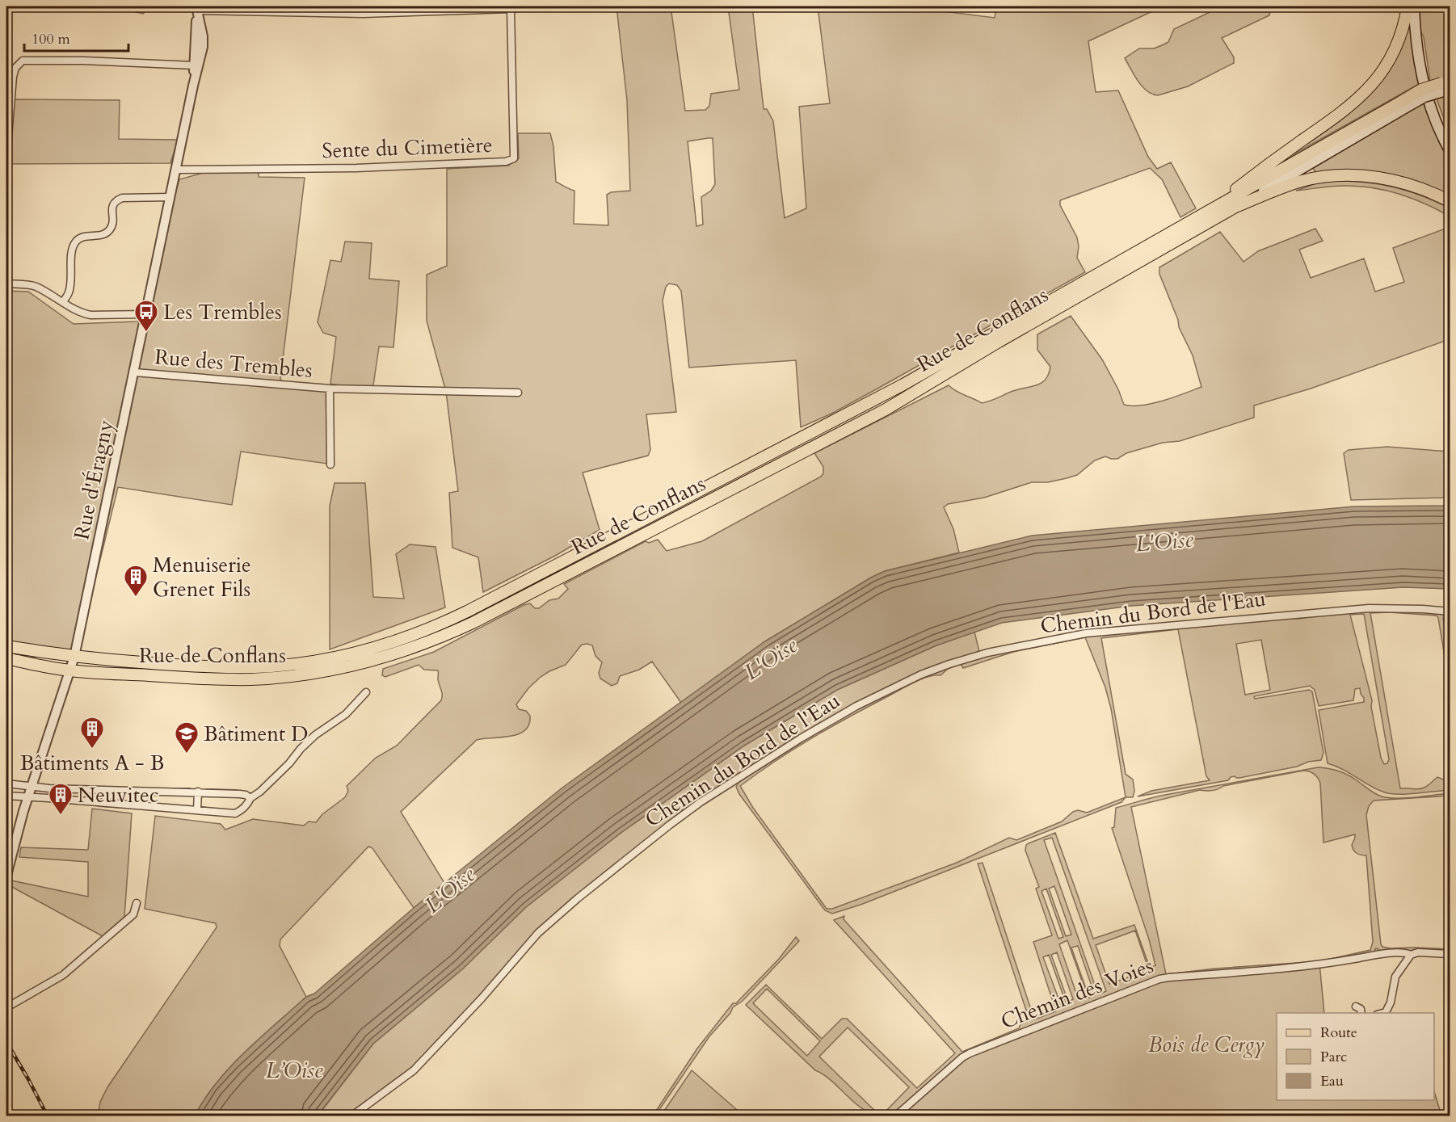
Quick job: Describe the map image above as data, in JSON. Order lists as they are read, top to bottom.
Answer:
{
  "streets": {
    "main road": ["Rue de Conflans"],
    "street": [
      "Sente du Cimetière",
      "Rue des Trembles",
      "Rue d'Éragny",
      "Chemin du Bord de l'Eau",
      "Chemin des Voies"
    ]
  },
  "crossings": [
    ["Sente du Cimetière", "Rue d'Éragny"],
    ["Rue de Conflans", "Rue d'Éragny"],
    ["Rue des Trembles", "Rue d'Éragny"]
  ],
  "water": ["L'Oise", "L’Oise"],
  "parks": ["Bois de Cergy"],
  "places": {
    "bus stop": ["Les Trembles"],
    "building": ["Menuiserie Grenet Fils", "Bâtiments A - B", "Neuvitec"],
    "school or university": ["Bâtiment D"]
  },
  "legend": ["Route", "Parc", "Eau"],
  "scale_bar": "100 m"
}
